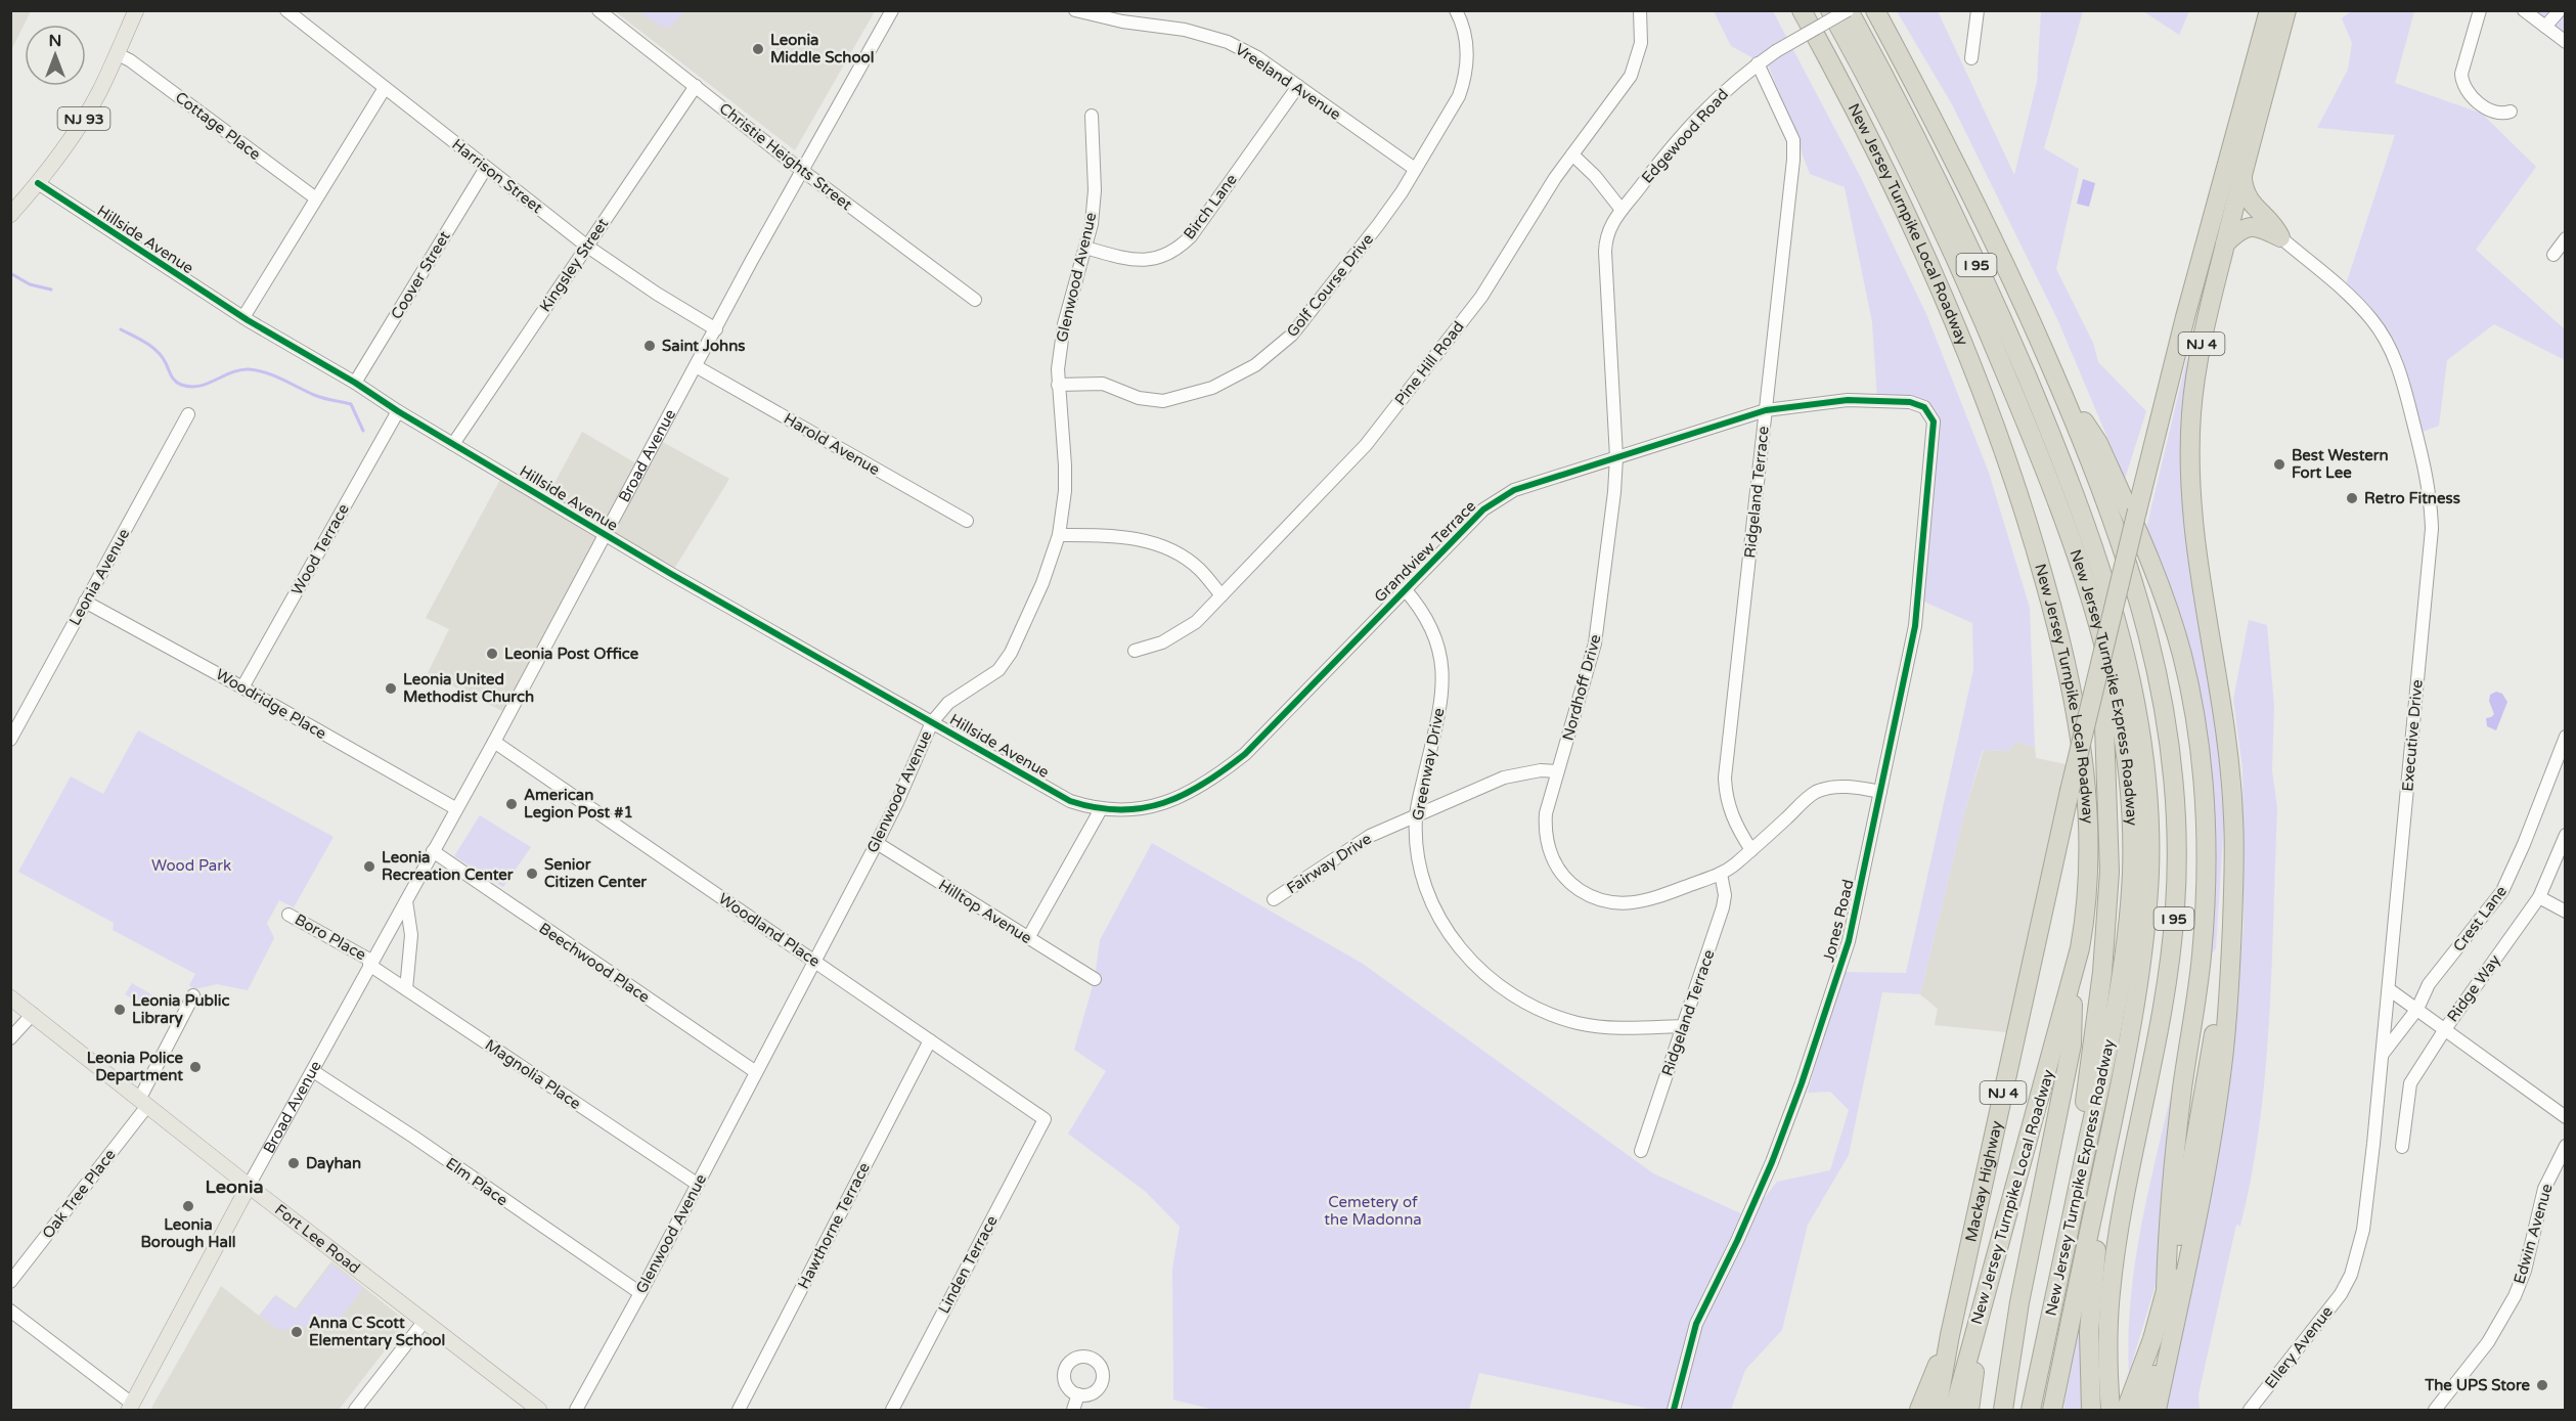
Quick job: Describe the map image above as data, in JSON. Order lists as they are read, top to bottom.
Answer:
{
  "streets": {
    "highway": [
      "New Jersey Turnpike Local Roadway",
      "I 95",
      "NJ 4",
      "New Jersey Turnpike Express Roadway",
      "Mackay Highway"
    ],
    "main road": ["NJ 93", "Broad Avenue", "Fort Lee Road"],
    "street": [
      "Vreeland Avenue",
      "Cottage Place",
      "Edgewood Road",
      "Christie Heights Street",
      "Harrison Street",
      "Birch Lane",
      "Hillside Avenue",
      "Kingsley Street",
      "Coover Street",
      "Glenwood Avenue",
      "Golf Course Drive",
      "Pine Hill Road",
      "Harold Avenue",
      "Ridgeland Terrace",
      "Wood Terrace",
      "Grandview Terrace",
      "Leonia Avenue",
      "Nordhoff Drive",
      "Woodridge Place",
      "Executive Drive",
      "Greenway Drive",
      "Fairway Drive",
      "Hilltop Avenue",
      "Crest Lane",
      "Jones Road",
      "Woodland Place",
      "Boro Place",
      "Beechwood Place",
      "Ridge Way",
      "Magnolia Place",
      "Elm Place",
      "Oak Tree Place",
      "Hawthorne Terrace",
      "Edwin Avenue",
      "Linden Terrace",
      "Ellery Avenue"
    ]
  },
  "crossings": [
    ["Vreeland Avenue", "Birch Lane"],
    ["Vreeland Avenue", "Golf Course Drive"],
    ["NJ 93", "Cottage Place"],
    ["NJ 93", "Hillside Avenue"],
    ["Edgewood Road", "Ridgeland Terrace"],
    ["Edgewood Road", "Nordhoff Drive"],
    ["Edgewood Road", "New Jersey Turnpike Express Roadway"],
    ["Christie Heights Street", "Kingsley Street"],
    ["Christie Heights Street", "Broad Avenue"],
    ["Harrison Street", "Kingsley Street"],
    ["Harrison Street", "Coover Street"],
    ["Harrison Street", "Broad Avenue"],
    ["Birch Lane", "Glenwood Avenue"],
    ["Hillside Avenue", "Kingsley Street"],
    ["Hillside Avenue", "Coover Street"],
    ["Hillside Avenue", "Glenwood Avenue"],
    ["Hillside Avenue", "Broad Avenue"],
    ["Hillside Avenue", "Wood Terrace"],
    ["Hillside Avenue", "Grandview Terrace"],
    ["Glenwood Avenue", "Golf Course Drive"],
    ["Glenwood Avenue", "Hilltop Avenue"],
    ["Glenwood Avenue", "Woodland Place"],
    ["Glenwood Avenue", "Beechwood Place"],
    ["Glenwood Avenue", "Magnolia Place"],
    ["Glenwood Avenue", "Elm Place"],
    ["NJ 4", "Mackay Highway"],
    ["Harold Avenue", "Broad Avenue"],
    ["Broad Avenue", "Woodridge Place"],
    ["Broad Avenue", "Woodland Place"],
    ["Broad Avenue", "Boro Place"],
    ["Broad Avenue", "Beechwood Place"],
    ["Broad Avenue", "Magnolia Place"],
    ["Broad Avenue", "Elm Place"],
    ["Broad Avenue", "Fort Lee Road"],
    ["Ridgeland Terrace", "Grandview Terrace"],
    ["Ridgeland Terrace", "Nordhoff Drive"],
    ["Ridgeland Terrace", "Greenway Drive"],
    ["Wood Terrace", "Woodridge Place"],
    ["Grandview Terrace", "Nordhoff Drive"],
    ["Grandview Terrace", "Greenway Drive"],
    ["Grandview Terrace", "Jones Road"],
    ["Leonia Avenue", "Woodridge Place"],
    ["Nordhoff Drive", "Fairway Drive"],
    ["Nordhoff Drive", "Jones Road"],
    ["Executive Drive", "Crest Lane"],
    ["Executive Drive", "Ellery Avenue"],
    ["Greenway Drive", "Fairway Drive"],
    ["Woodland Place", "Hawthorne Terrace"],
    ["Woodland Place", "Linden Terrace"],
    ["Boro Place", "Magnolia Place"],
    ["Oak Tree Place", "Fort Lee Road"]
  ],
  "districts": ["Leonia"],
  "parks": ["Wood Park", "Cemetery of the Madonna"],
  "places": [
    "Leonia Middle School",
    "Saint Johns",
    "Best Western Fort Lee",
    "Retro Fitness",
    "Leonia Post Office",
    "Leonia United Methodist Church",
    "American Legion Post #1",
    "Leonia Recreation Center",
    "Senior Citizen Center",
    "Leonia Public Library",
    "Leonia Police Department",
    "Dayhan",
    "Leonia Borough Hall",
    "Anna C Scott Elementary School",
    "The UPS Store"
  ],
  "north": "top"
}
